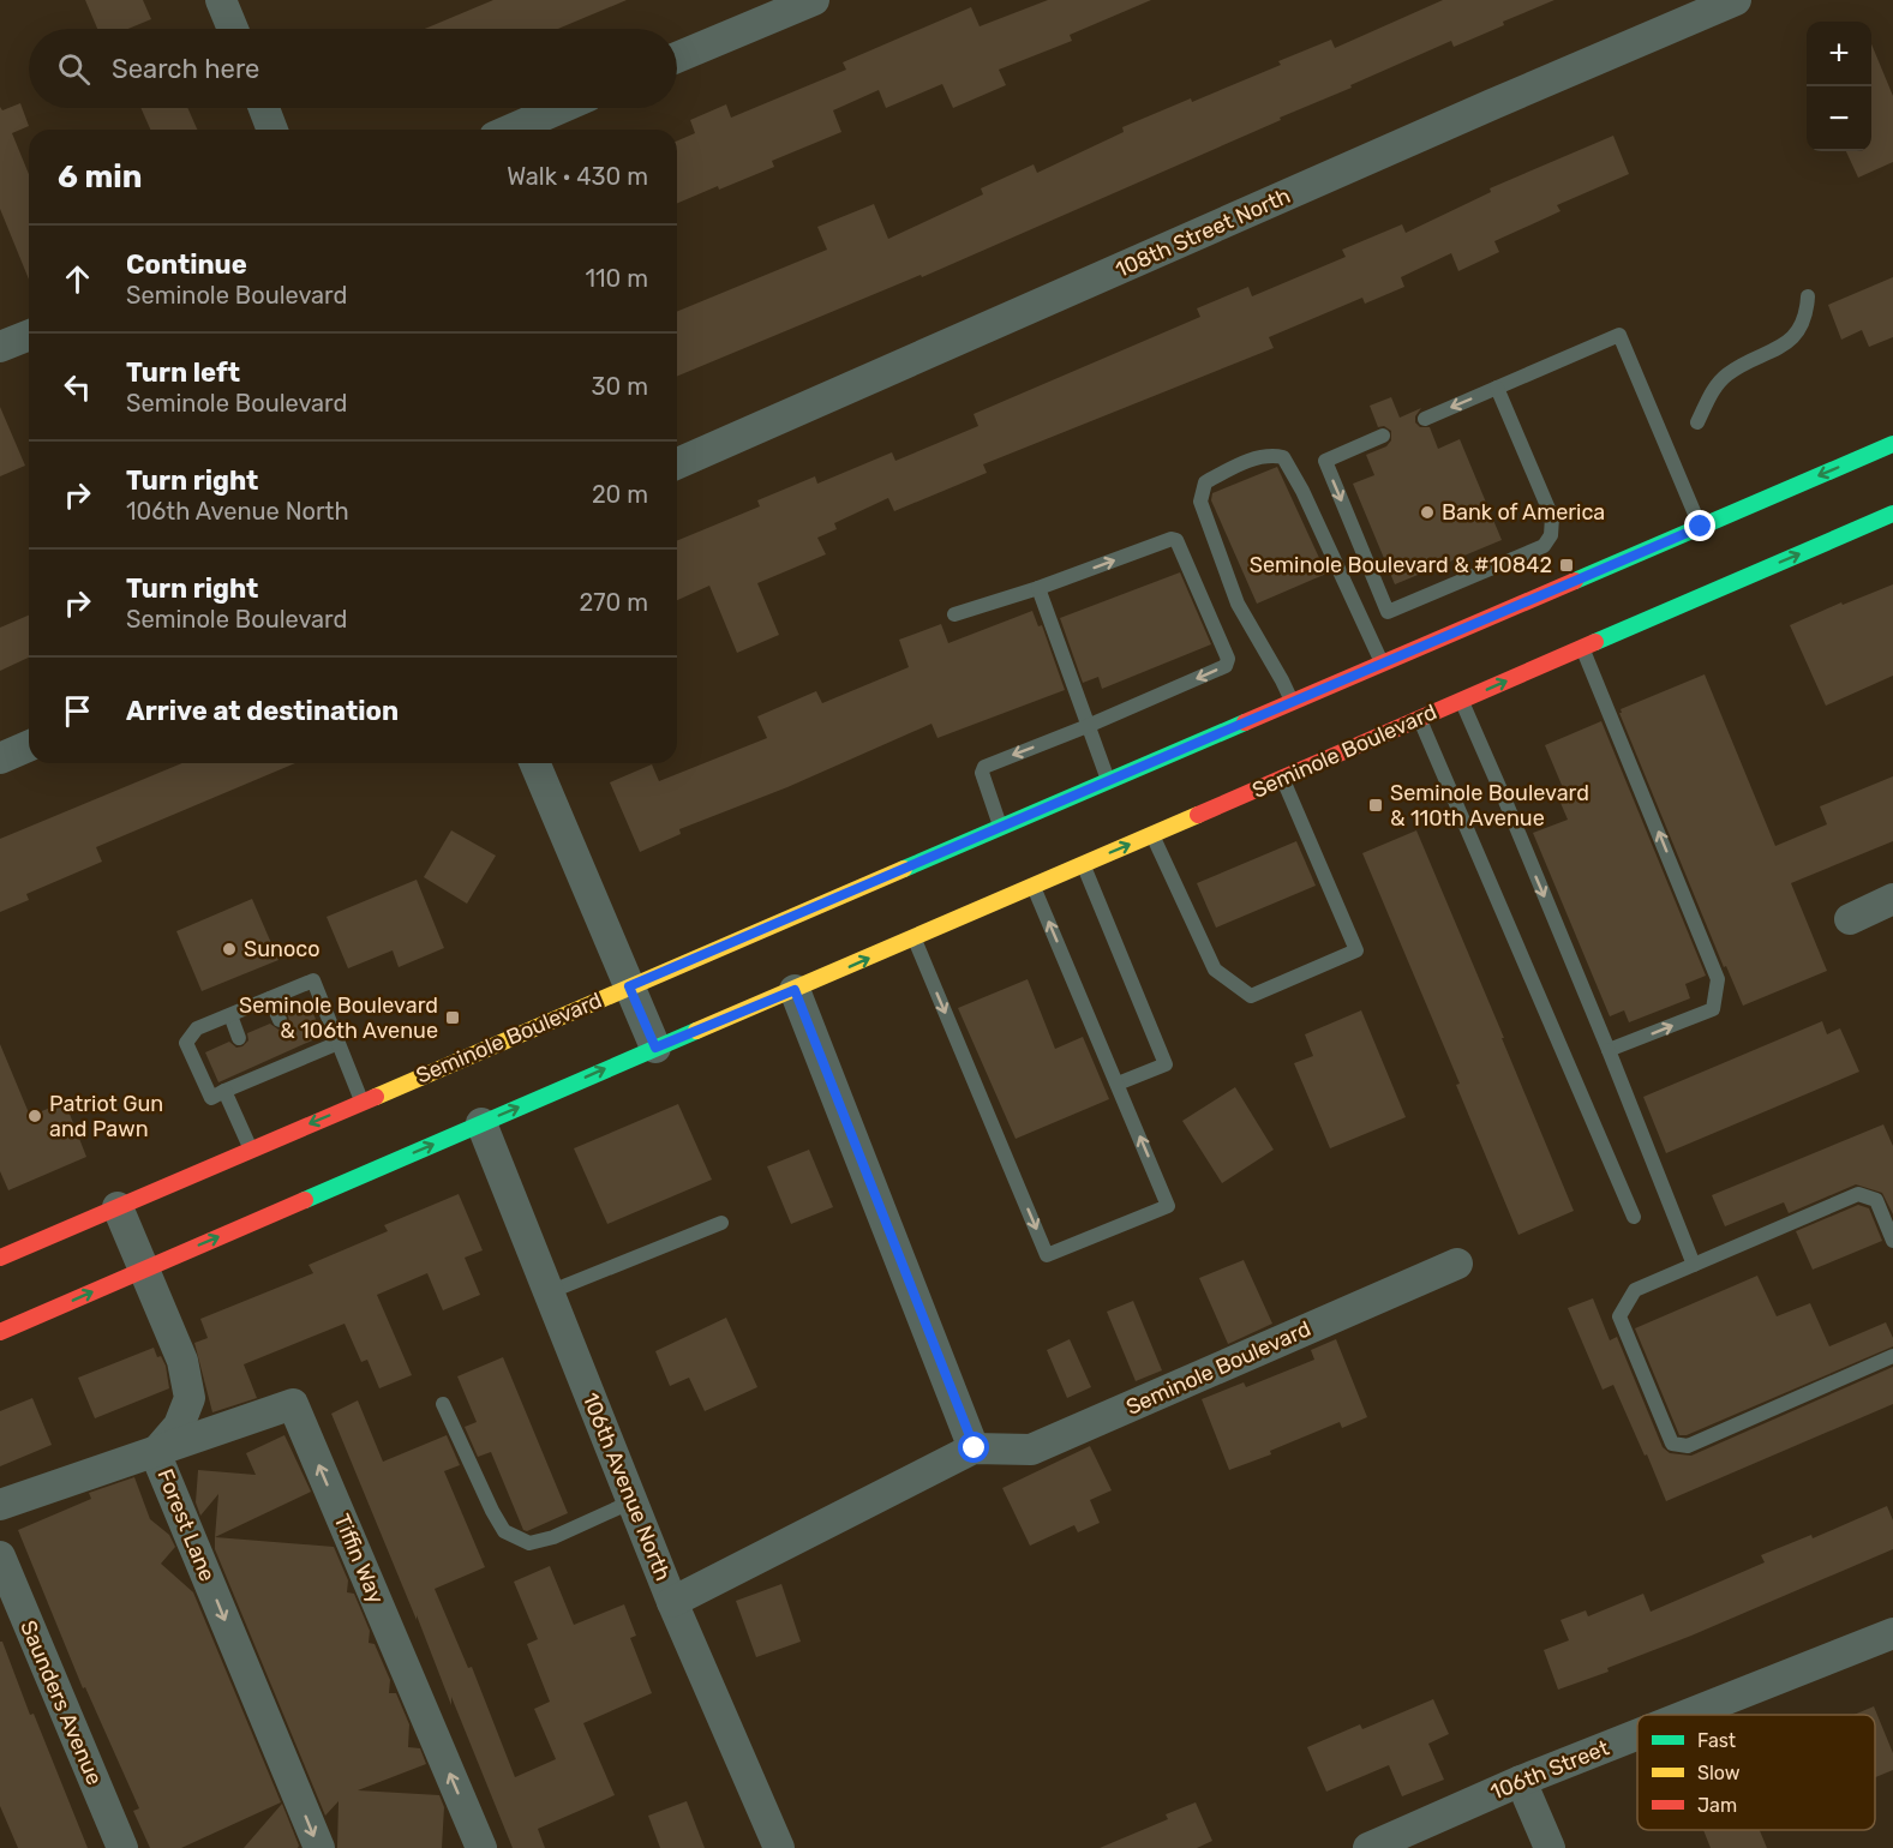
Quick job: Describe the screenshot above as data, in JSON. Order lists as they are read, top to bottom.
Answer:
{
  "streets": {
    "main road": ["Seminole Boulevard"],
    "street": [
      "108th Street North",
      "106th Avenue North",
      "Forest Lane",
      "Tiffin Way",
      "Saunders Avenue",
      "106th Street"
    ]
  },
  "crossings": [
    ["Seminole Boulevard", "106th Avenue North"],
    ["Seminole Boulevard", "Forest Lane"],
    ["Forest Lane", "Tiffin Way"]
  ],
  "one_way": ["Forest Lane", "Tiffin Way"],
  "places": {
    "other": ["Bank of America", "Sunoco", "Patriot Gun and Pawn"],
    "transit": ["Seminole Boulevard & #10842", "Seminole Boulevard & 110th Avenue", "Seminole Boulevard & 106th Avenue"]
  },
  "legend": ["Fast", "Slow", "Jam"],
  "page": {
    "map_buttons": ["+", "−"],
    "search": "Search here",
    "heading": ["6 min", "Walk · 430 m"],
    "list": [
      ["Continue", "Seminole Boulevard", "110 m"],
      ["Turn left", "Seminole Boulevard", "30 m"],
      ["Turn right", "106th Avenue North", "20 m"],
      ["Turn right", "Seminole Boulevard", "270 m"],
      "Arrive at destination"
    ]
  }
}
